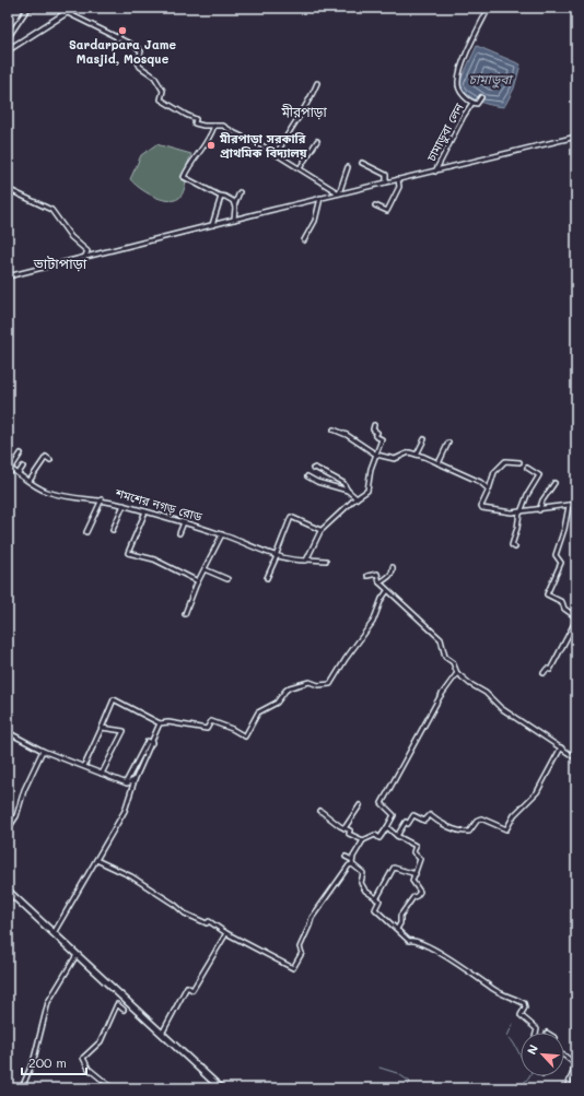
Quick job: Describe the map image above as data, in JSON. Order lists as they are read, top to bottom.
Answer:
{
  "streets": {
    "street": ["চামাডুবা লেন", "শমশের নগড় রোড"]
  },
  "districts": ["মীরপাড়া", "ভাটাপাড়া"],
  "water": ["চামাডুবা"],
  "places": ["Sardarpara Jame Masjid, Mosque", "মীরপাড়া সরকারি প্রাথমিক বিদ্যালয়"],
  "scale_bar": "200 m",
  "north": "top left"
}
